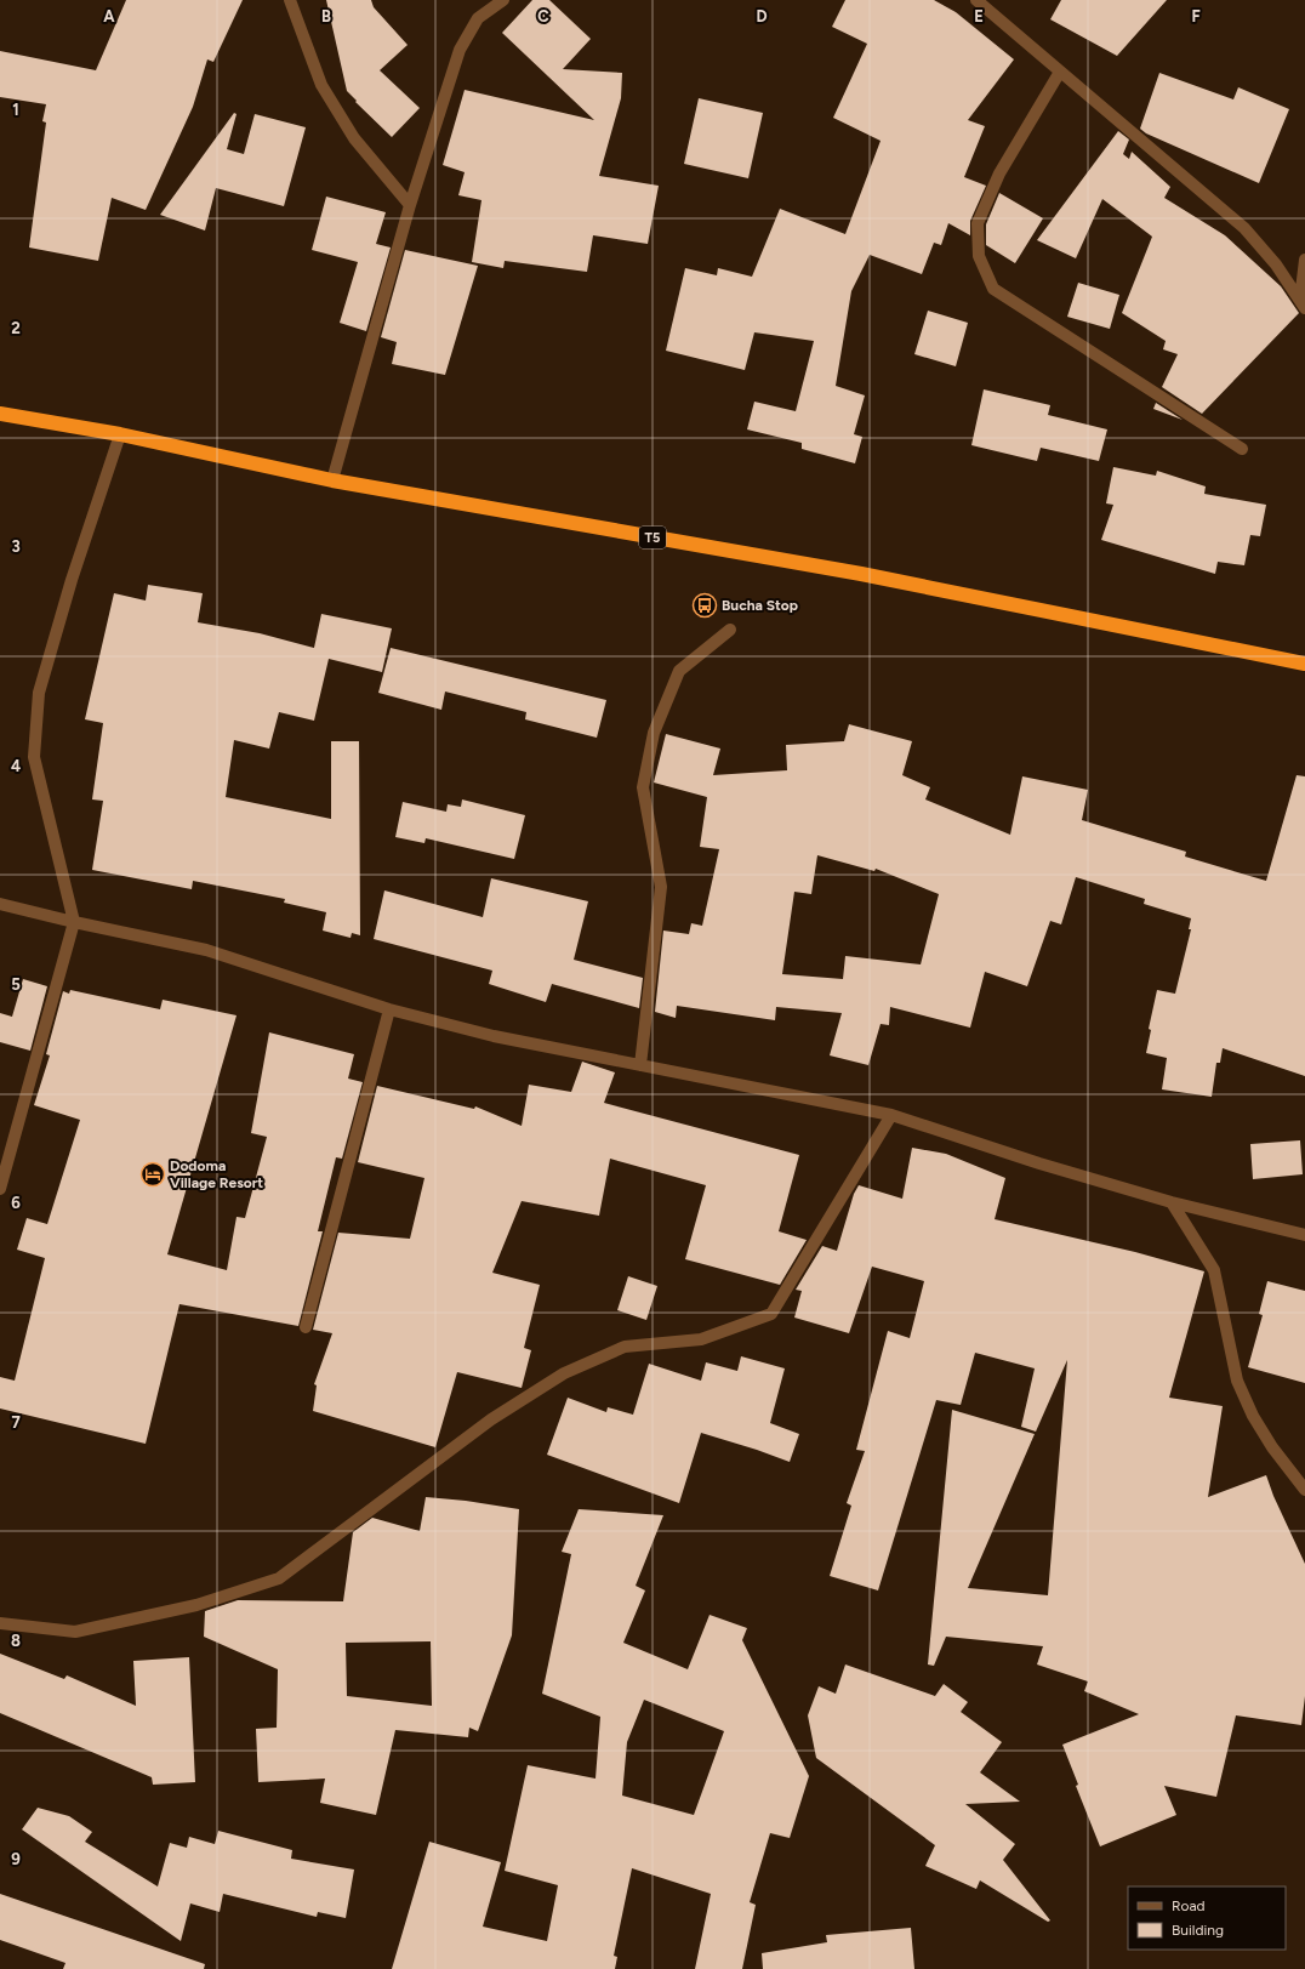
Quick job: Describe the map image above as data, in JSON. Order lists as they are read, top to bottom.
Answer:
{
  "streets": {
    "highway": ["T5"]
  },
  "places": {
    "bus stop": ["Bucha Stop"],
    "hotel": ["Dodoma Village Resort"]
  },
  "legend": ["Road", "Building"],
  "grid": {
    "columns": [
      "A",
      "B",
      "C",
      "D",
      "E",
      "F"
    ],
    "rows": [
      "1",
      "2",
      "3",
      "4",
      "5",
      "6",
      "7",
      "8",
      "9"
    ]
  }
}
